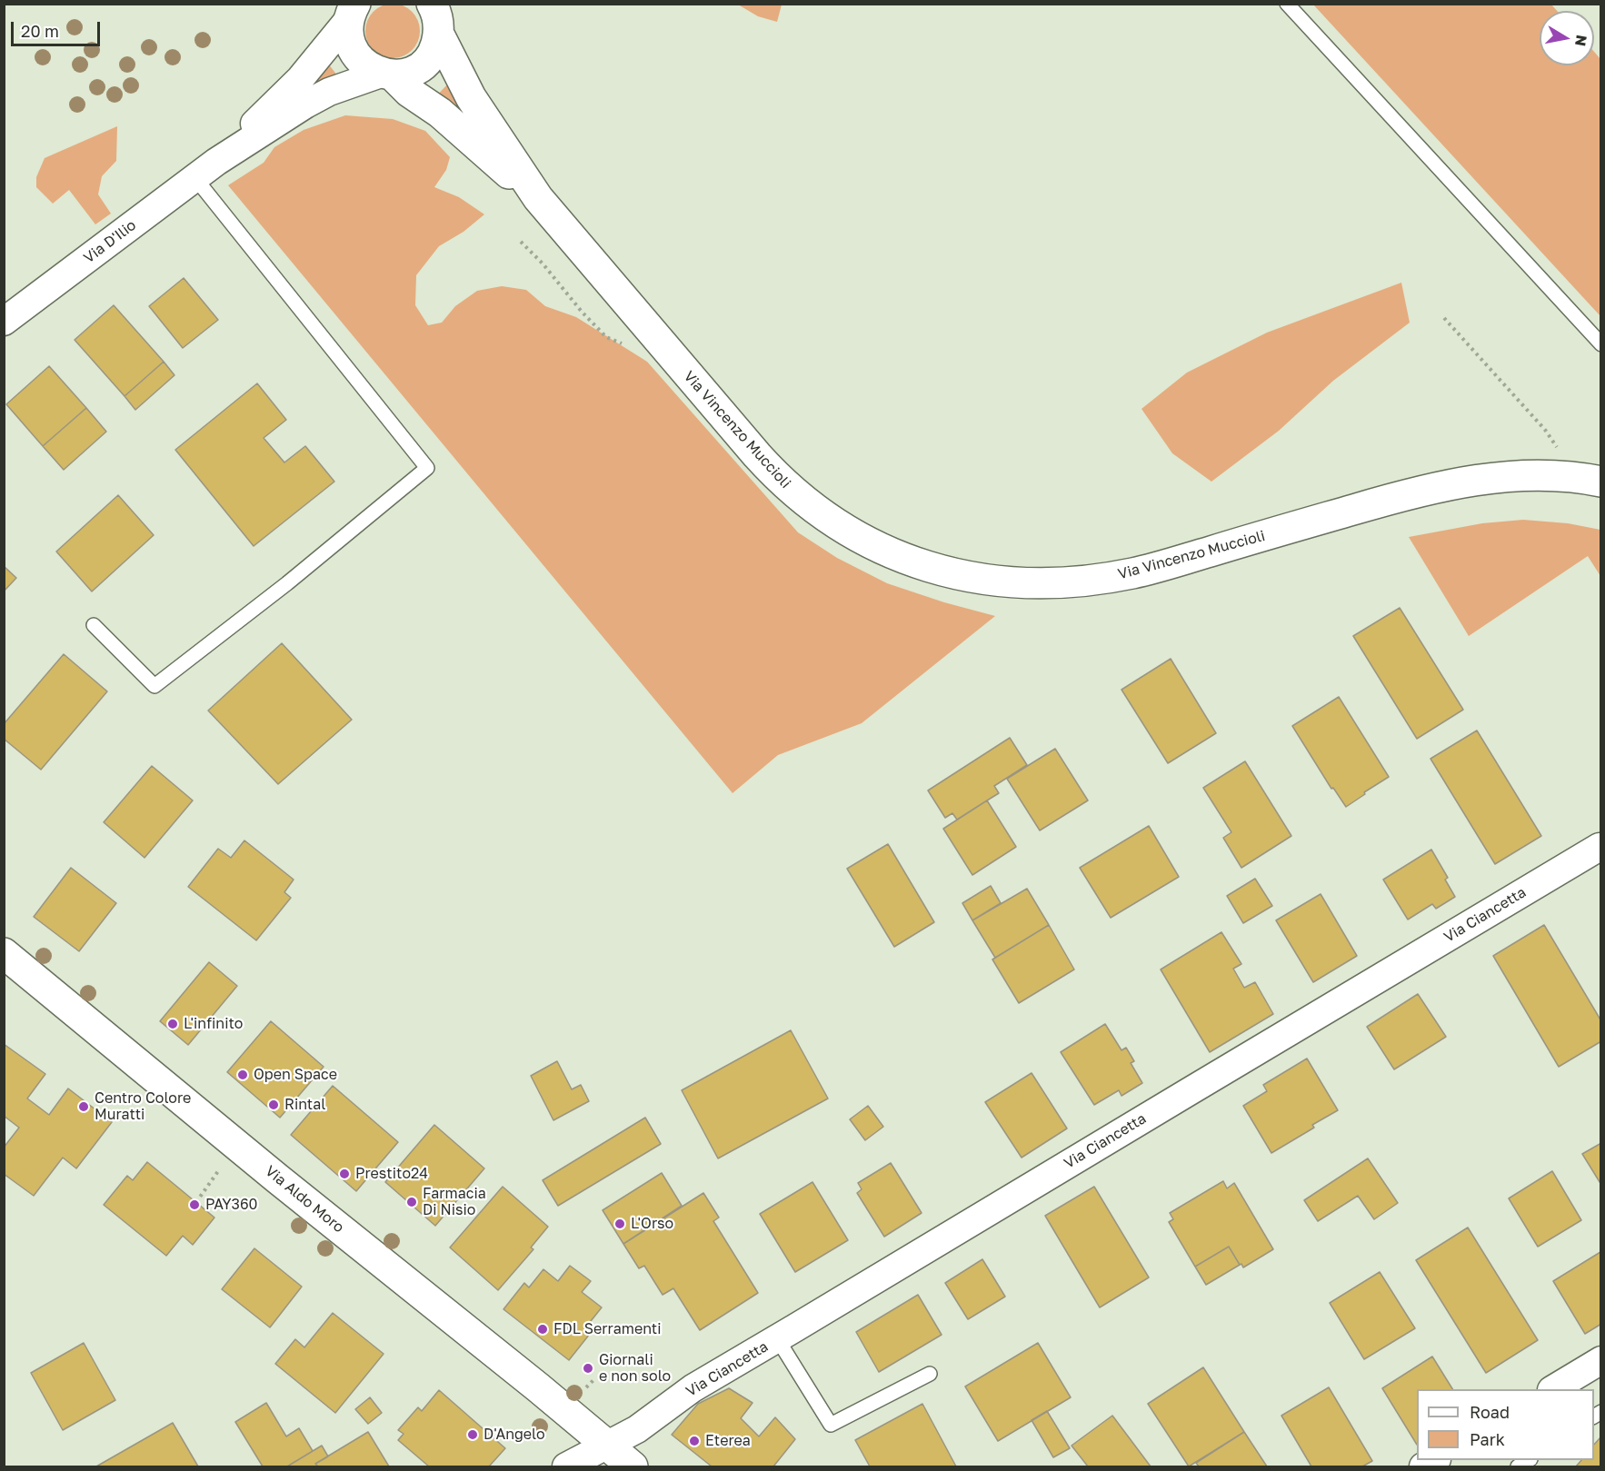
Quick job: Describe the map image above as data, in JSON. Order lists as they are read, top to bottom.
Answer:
{
  "streets": {
    "street": [
      "Via D'Ilio",
      "Via Vincenzo Muccioli",
      "Via Ciancetta",
      "Via Aldo Moro"
    ]
  },
  "crossings": [
    ["Via D'Ilio", "Via Vincenzo Muccioli"],
    ["Via Ciancetta", "Via Aldo Moro"]
  ],
  "places": [
    "L'infinito",
    "Open Space",
    "Rintal",
    "Centro Colore Muratti",
    "Prestito24",
    "Farmacia Di Nisio",
    "PAY360",
    "L'Orso",
    "FDL Serramenti",
    "Giornali e non solo",
    "D'Angelo",
    "Eterea"
  ],
  "legend": ["Road", "Park"],
  "scale_bar": "20 m",
  "north": "right"
}
